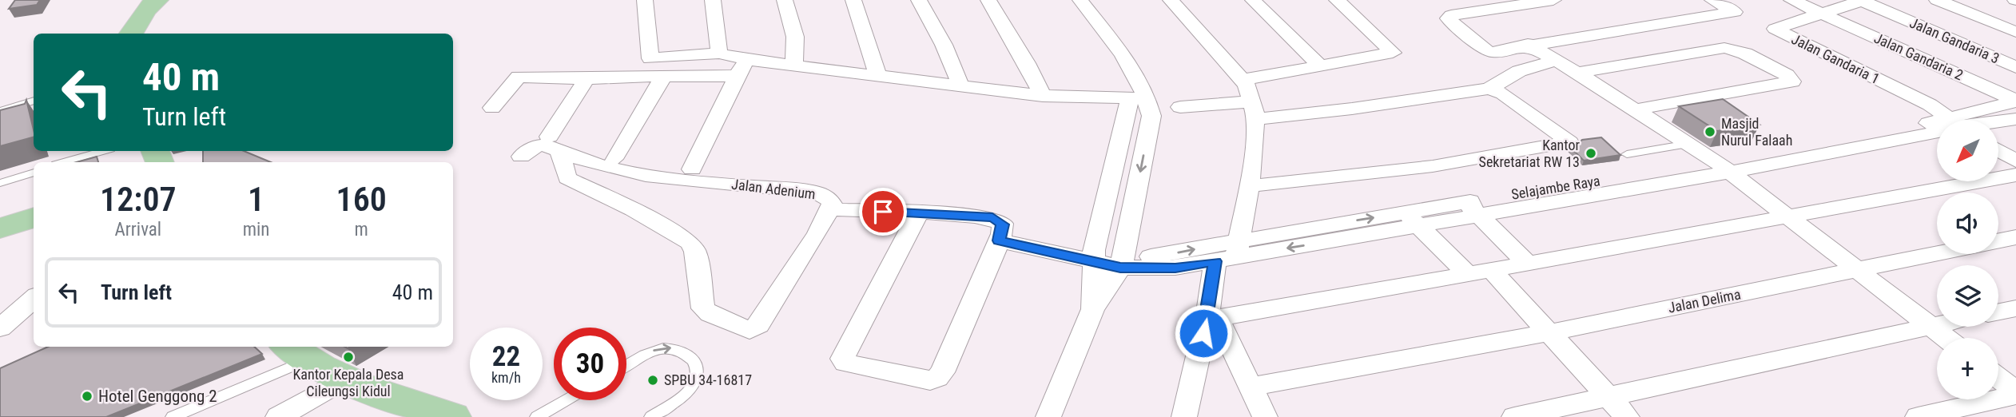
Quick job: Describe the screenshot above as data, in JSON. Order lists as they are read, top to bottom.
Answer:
{
  "streets": {
    "street": [
      "Jalan Gandaria 3",
      "Jalan Gandaria 2",
      "Jalan Gandaria 1",
      "Jalan Adenium",
      "Jalan Delima"
    ]
  },
  "crossings": [
    ["Jalan Gandaria 3", "Jalan Gandaria 1"],
    ["Jalan Gandaria 2", "Jalan Gandaria 1"]
  ],
  "places": [
    "Masjid Nurul Falaah",
    "Kantor Sekretariat RW 13",
    "Kantor Kepala Desa Cileungsi Kidul",
    "SPBU 34-16817",
    "Hotel Genggong 2"
  ],
  "north": "bottom left",
  "page": {
    "turn": ["40 m", "Turn left"],
    "map_buttons": "+",
    "eta": [
      "12:07",
      "Arrival",
      "1",
      "min",
      "160",
      "m"
    ],
    "list": [
      {
        "name": "Turn left",
        "value": "40 m"
      }
    ],
    "speed": "22 km/h",
    "limit": "30"
  }
}
